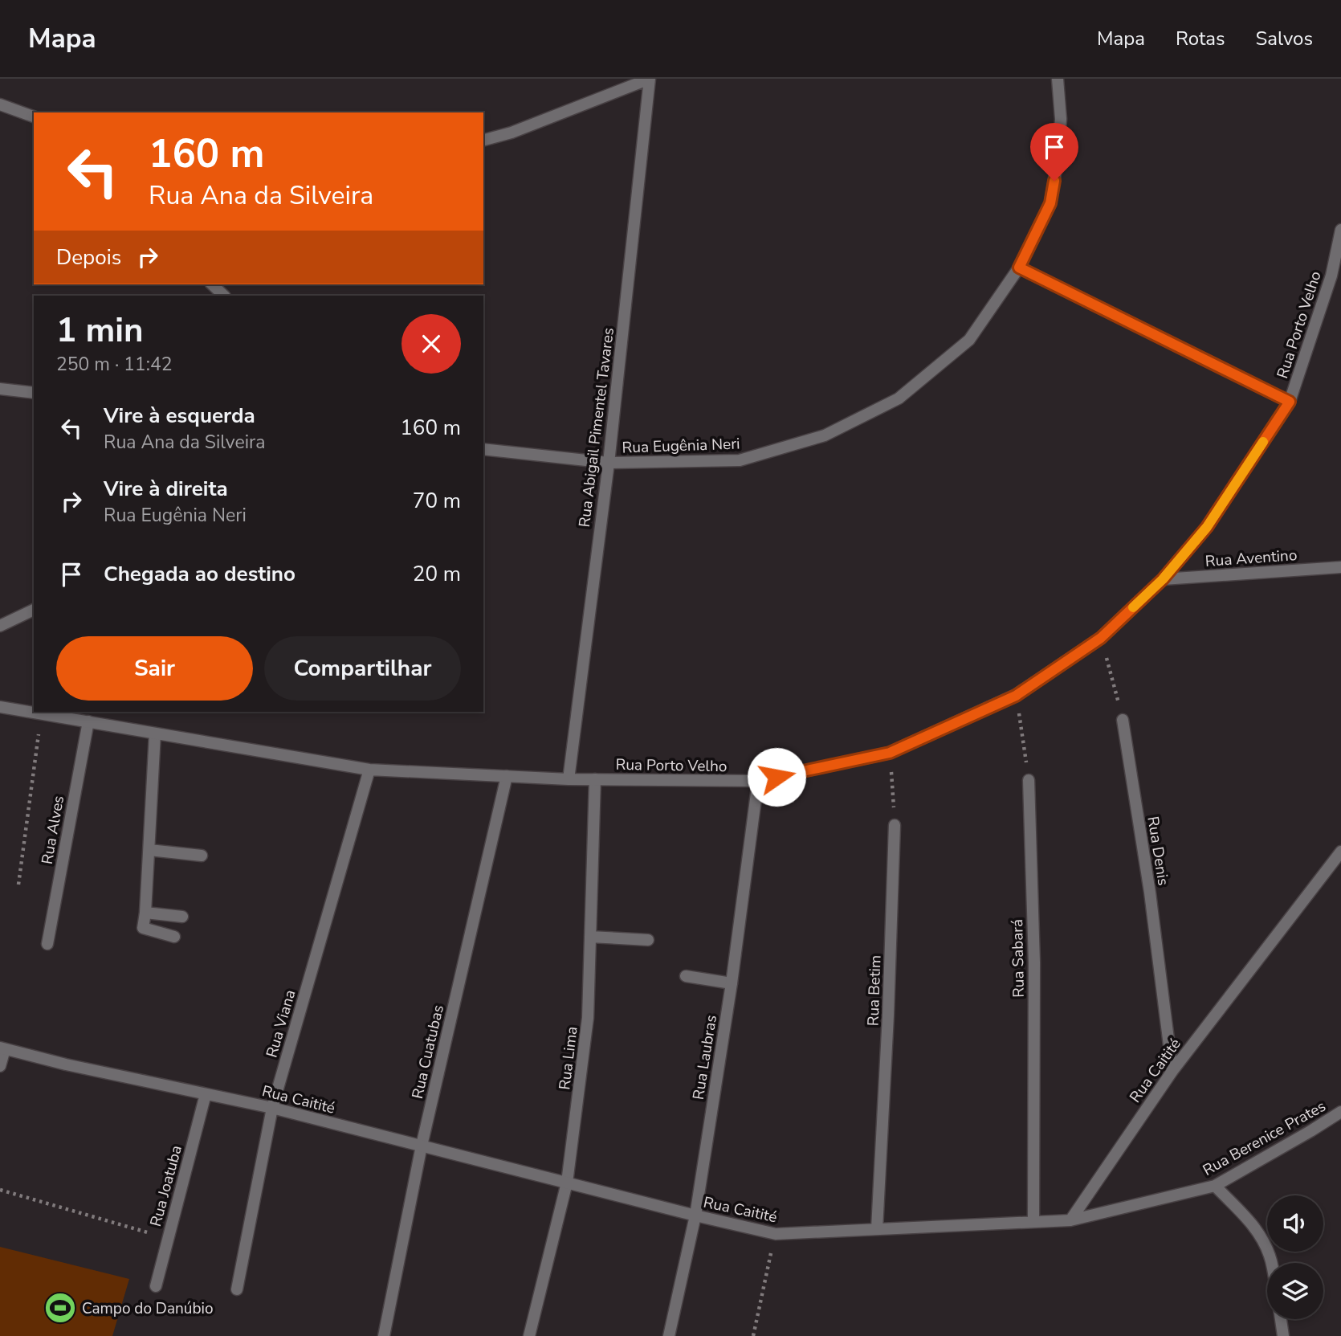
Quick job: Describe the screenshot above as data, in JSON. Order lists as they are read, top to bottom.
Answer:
{
  "streets": {
    "street": [
      "Rua Porto Velho",
      "Rua Abigail Pimentel Tavares",
      "Rua Eugênia Neri",
      "Rua Aventino",
      "Rua Alves",
      "Rua Denis",
      "Rua Sabará",
      "Rua Betim",
      "Rua Viana",
      "Rua Cuatubas",
      "Rua Laubras",
      "Rua Lima",
      "Rua Caitité",
      "Rua Berenice Prates",
      "Rua Joatuba"
    ]
  },
  "crossings": [
    ["Rua Porto Velho", "Rua Abigail Pimentel Tavares"],
    ["Rua Porto Velho", "Rua Aventino"],
    ["Rua Porto Velho", "Rua Alves"],
    ["Rua Porto Velho", "Rua Viana"],
    ["Rua Porto Velho", "Rua Cuatubas"],
    ["Rua Porto Velho", "Rua Laubras"],
    ["Rua Porto Velho", "Rua Lima"],
    ["Rua Abigail Pimentel Tavares", "Rua Eugênia Neri"],
    ["Rua Denis", "Rua Caitité"],
    ["Rua Sabará", "Rua Caitité"],
    ["Rua Betim", "Rua Caitité"],
    ["Rua Viana", "Rua Caitité"],
    ["Rua Cuatubas", "Rua Caitité"],
    ["Rua Laubras", "Rua Caitité"],
    ["Rua Lima", "Rua Caitité"],
    ["Rua Caitité", "Rua Berenice Prates"],
    ["Rua Caitité", "Rua Joatuba"]
  ],
  "places": {
    "sports": ["Campo do Danúbio"]
  },
  "page": {
    "header": "Mapa",
    "nav": ["Mapa", "Rotas", "Salvos"],
    "turn": ["160 m", "Rua Ana da Silveira"],
    "then": "Depois",
    "heading": ["1 min", "250 m · 11:42"],
    "list": [
      {
        "name": "Vire à esquerda",
        "note": "Rua Ana da Silveira",
        "value": "160 m"
      },
      {
        "name": "Vire à direita",
        "note": "Rua Eugênia Neri",
        "value": "70 m"
      },
      {
        "name": "Chegada ao destino",
        "value": "20 m"
      }
    ],
    "buttons": ["Sair", "Compartilhar"]
  }
}
